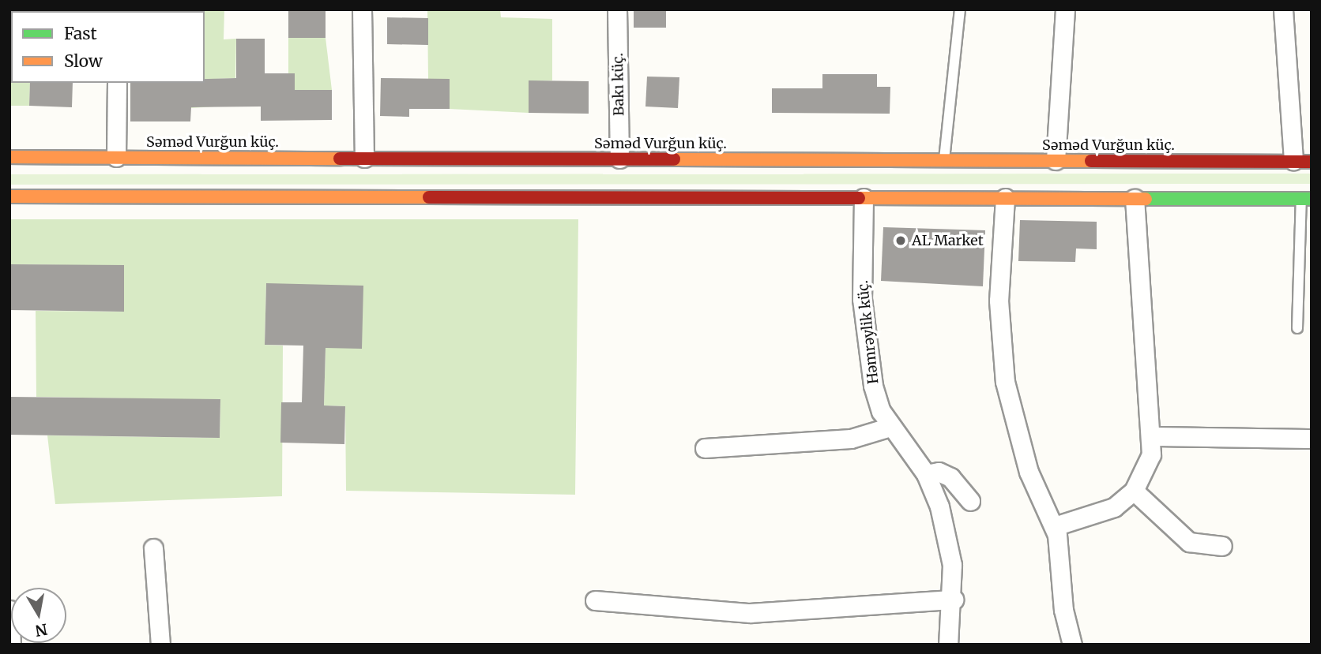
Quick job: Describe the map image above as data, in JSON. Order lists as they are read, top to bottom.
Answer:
{
  "streets": {
    "main road": ["Səməd Vurğun küç."],
    "street": ["Bakı küç.", "Həmrəylik küç."]
  },
  "crossings": [
    ["Bakı küç.", "Səməd Vurğun küç."]
  ],
  "places": ["AL Market"],
  "legend": ["Fast", "Slow"],
  "north": "bottom"
}
